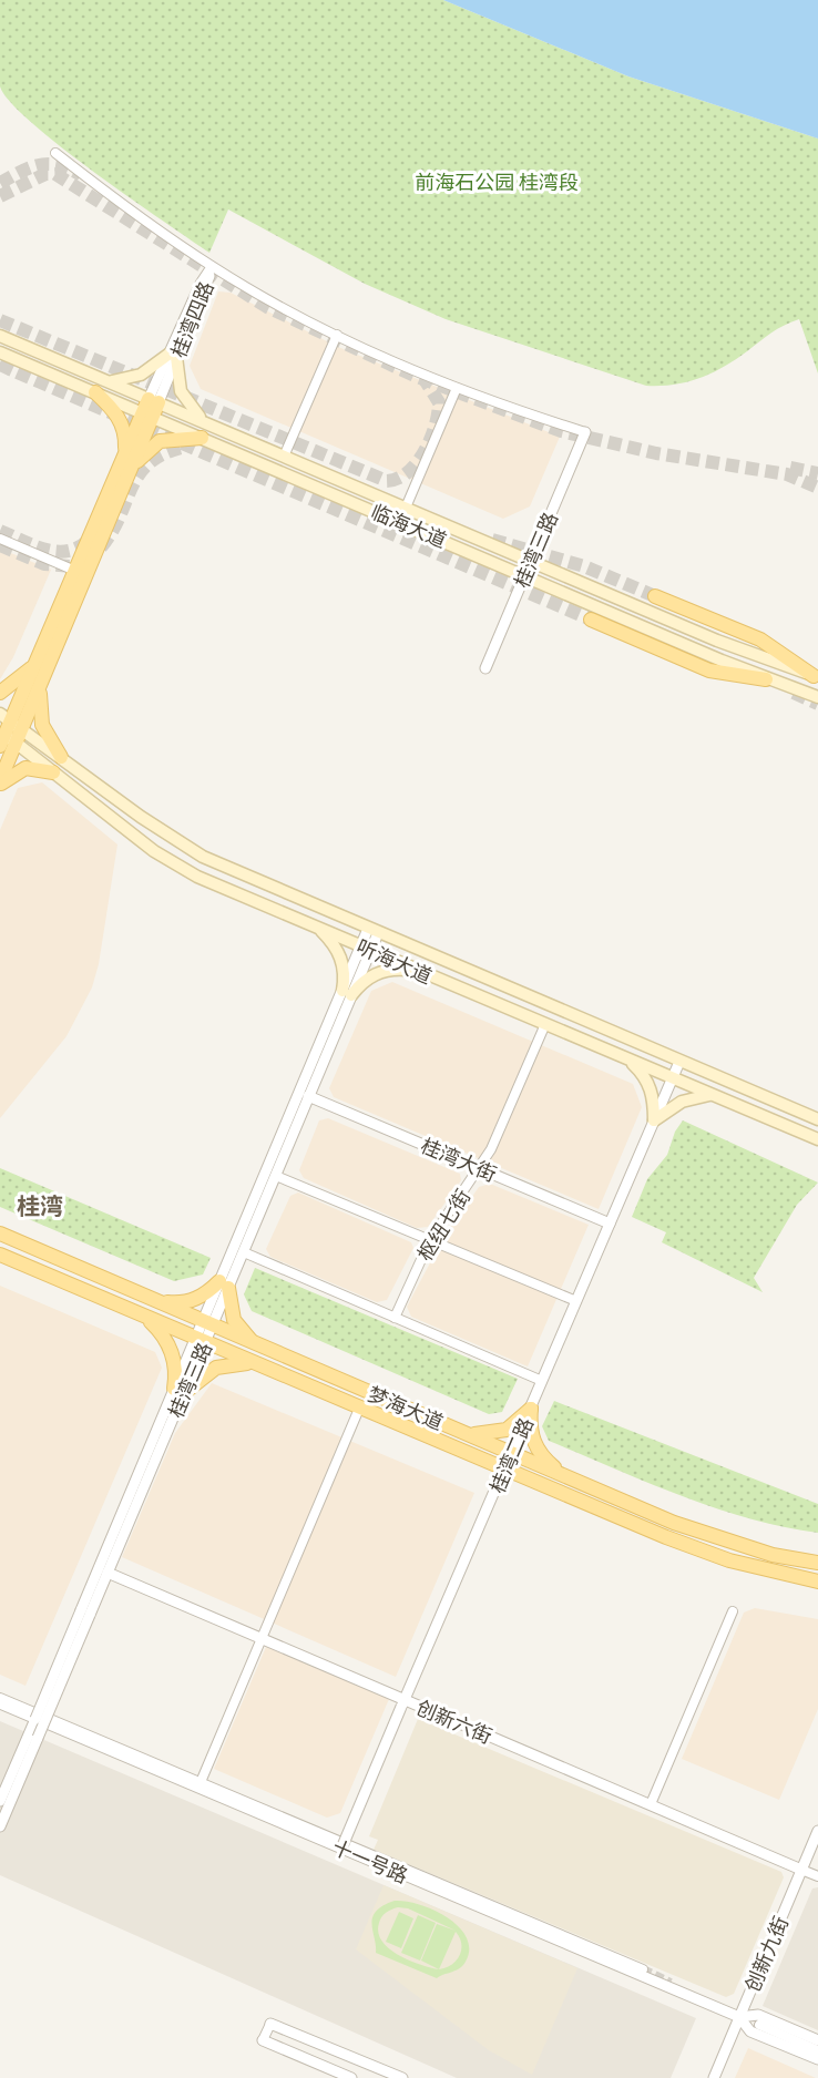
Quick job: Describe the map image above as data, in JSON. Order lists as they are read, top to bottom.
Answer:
{
  "streets": {
    "main road": [
      "桂湾四路",
      "临海大道",
      "听海大道",
      "梦海大道"
    ],
    "street": [
      "桂湾三路",
      "桂湾大街",
      "枢纽七街",
      "桂湾二路",
      "创新六街",
      "十一号路",
      "创新九街"
    ]
  },
  "crossings": [
    ["桂湾四路", "临海大道"],
    ["桂湾四路", "听海大道"],
    ["临海大道", "桂湾三路"],
    ["桂湾三路", "听海大道"],
    ["桂湾三路", "桂湾大街"],
    ["桂湾三路", "梦海大道"],
    ["桂湾三路", "创新六街"],
    ["桂湾三路", "十一号路"],
    ["听海大道", "枢纽七街"],
    ["听海大道", "桂湾二路"],
    ["桂湾大街", "枢纽七街"],
    ["桂湾大街", "桂湾二路"],
    ["梦海大道", "桂湾二路"],
    ["桂湾二路", "创新六街"],
    ["桂湾二路", "十一号路"],
    ["创新六街", "创新九街"],
    ["十一号路", "创新九街"]
  ],
  "districts": ["桂湾"],
  "parks": ["前海石公园 桂湾段"]
}
